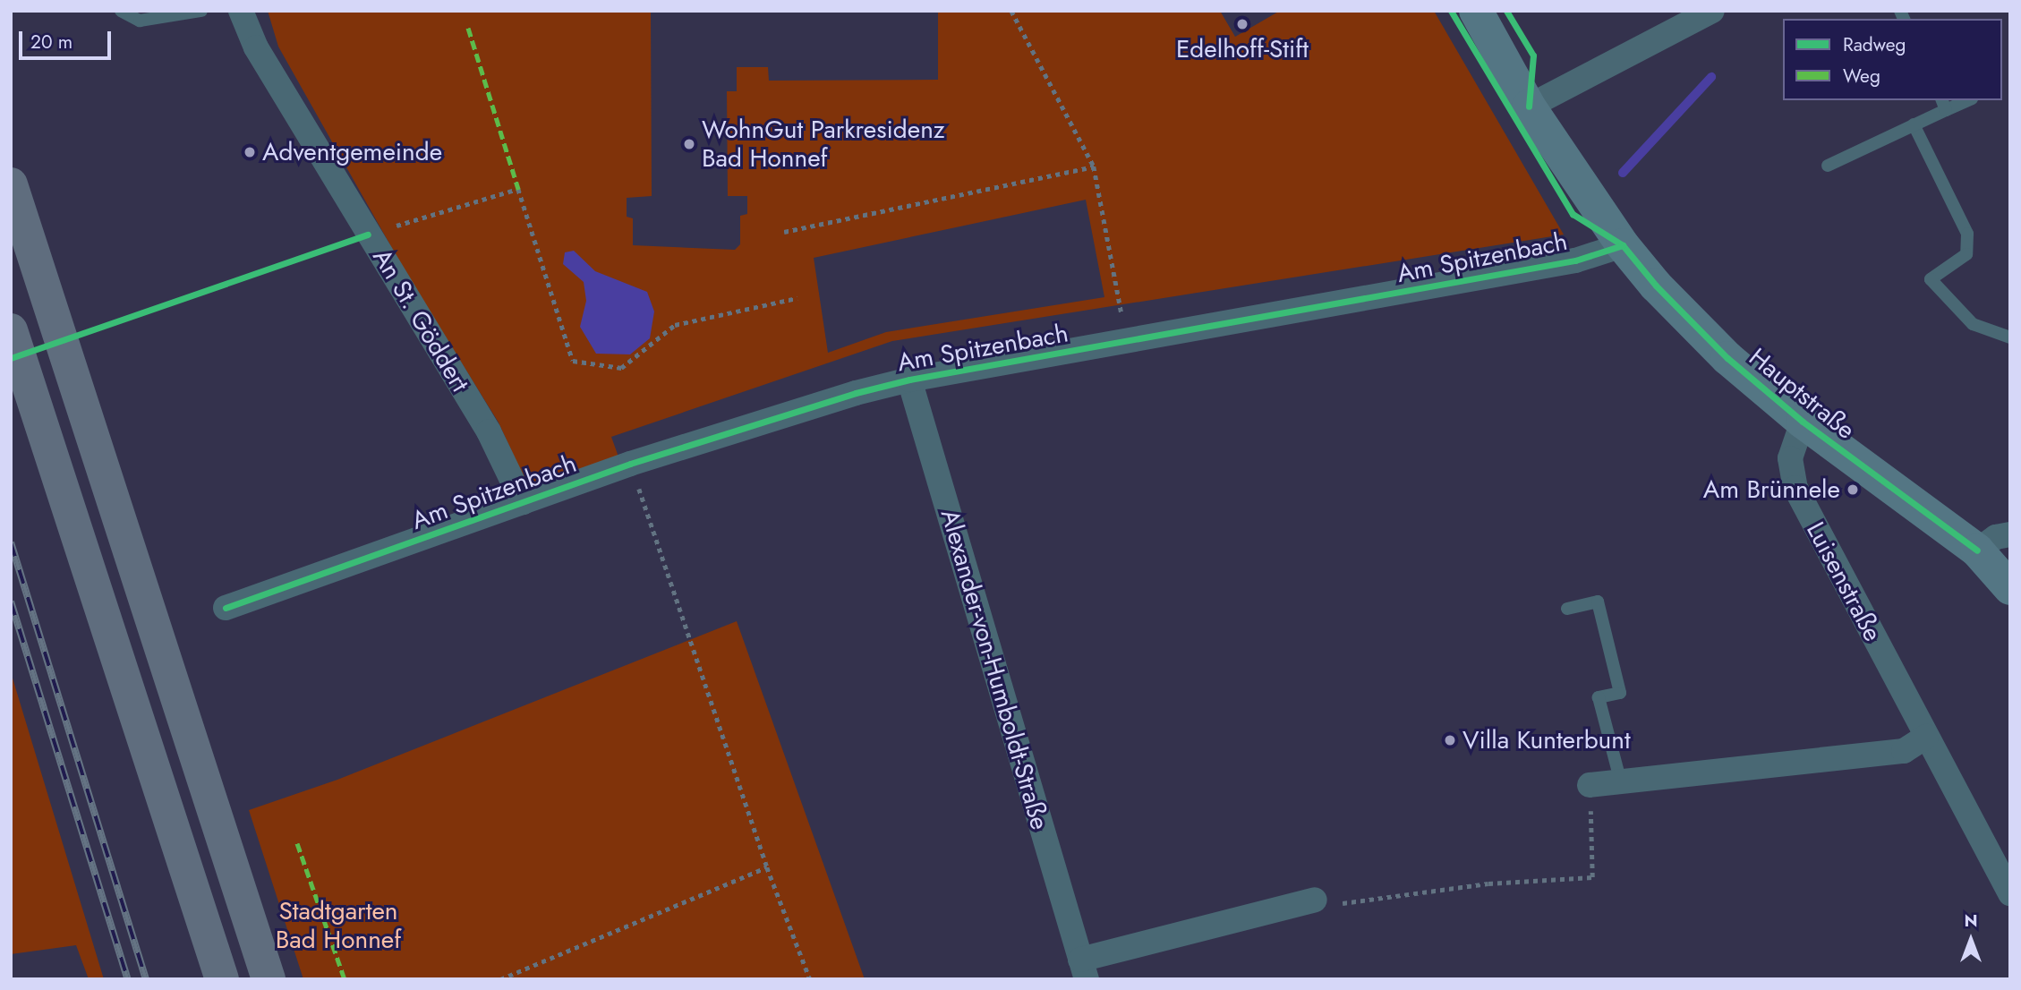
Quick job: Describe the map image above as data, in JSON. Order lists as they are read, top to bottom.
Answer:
{
  "streets": {
    "main road": ["Hauptstraße"],
    "street": [
      "Am Spitzenbach",
      "An St. Göddert",
      "Luisenstraße",
      "Alexander-von-Humboldt-Straße"
    ]
  },
  "crossings": [
    ["Am Spitzenbach", "An St. Göddert"],
    ["Am Spitzenbach", "Hauptstraße"],
    ["Am Spitzenbach", "Alexander-von-Humboldt-Straße"],
    ["Hauptstraße", "Luisenstraße"]
  ],
  "parks": ["Stadtgarten Bad Honnef"],
  "places": [
    "Edelhoff-Stift",
    "WohnGut Parkresidenz Bad Honnef",
    "Adventgemeinde",
    "Am Brünnele",
    "Villa Kunterbunt"
  ],
  "legend": ["Radweg", "Weg"],
  "scale_bar": "20 m",
  "north": "top"
}
